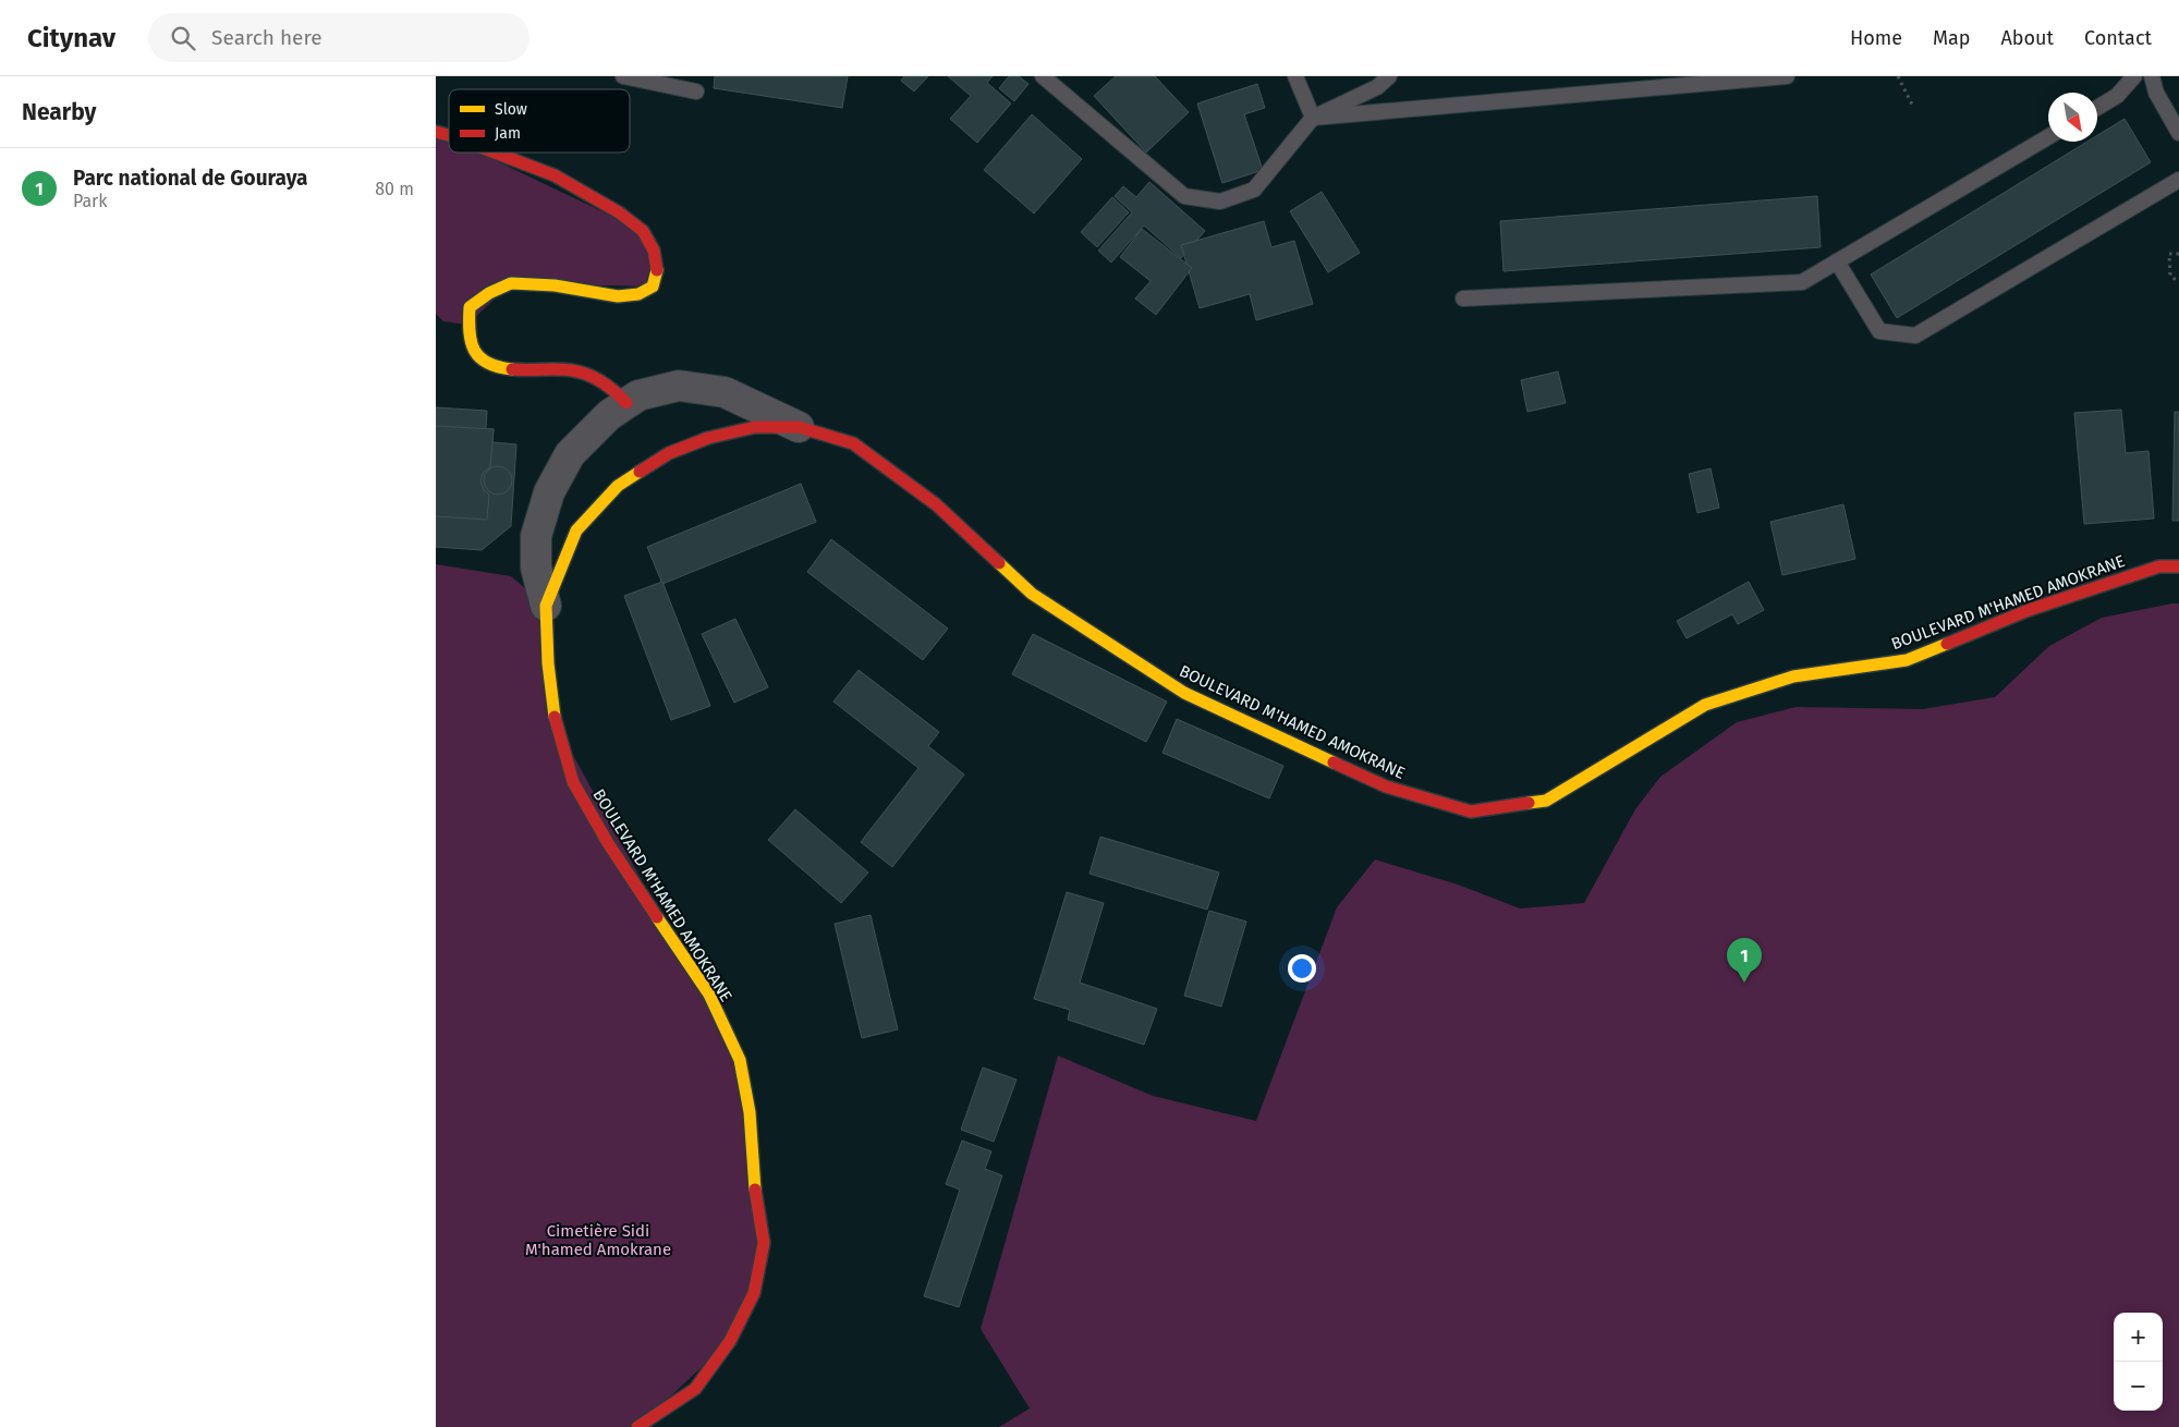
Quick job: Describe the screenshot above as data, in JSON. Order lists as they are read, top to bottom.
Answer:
{
  "streets": {
    "main road": ["BOULEVARD M'HAMED AMOKRANE"]
  },
  "parks": ["Cimetière Sidi M'hamed Amokrane"],
  "legend": ["Slow", "Jam"],
  "north": "bottom right",
  "page": {
    "header": "Citynav",
    "search": "Search here",
    "nav": [
      "Home",
      "Map",
      "About",
      "Contact"
    ],
    "heading": "Nearby",
    "list": [
      {
        "mark": "1",
        "name": "Parc national de Gouraya",
        "note": "Park",
        "value": "80 m"
      }
    ],
    "pins": "1",
    "map_buttons": ["+", "−"]
  }
}
